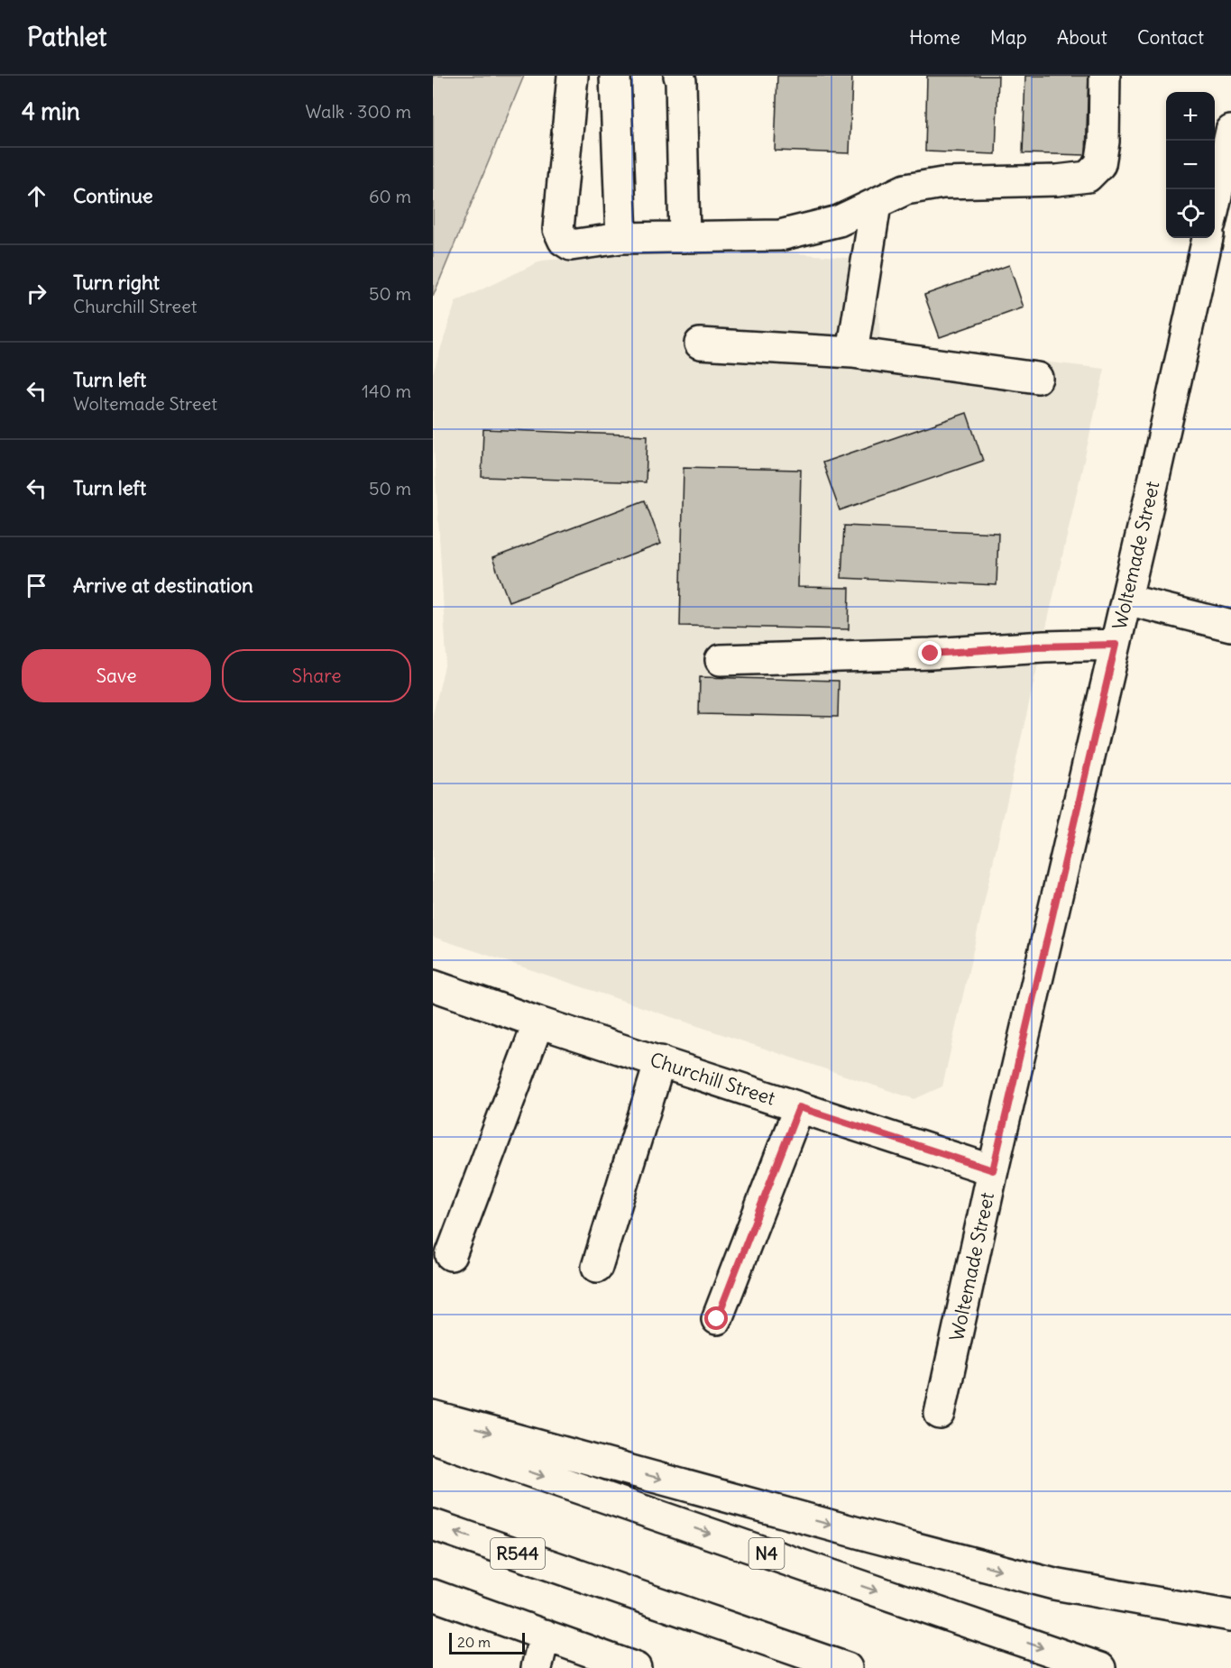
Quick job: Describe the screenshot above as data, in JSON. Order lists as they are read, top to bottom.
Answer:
{
  "streets": {
    "main road": [
      "Woltemade Street",
      "Churchill Street",
      "R544",
      "N4"
    ]
  },
  "crossings": [
    ["Woltemade Street", "Churchill Street"]
  ],
  "scale_bar": "20 m",
  "page": {
    "header": "Pathlet",
    "nav": [
      "Home",
      "Map",
      "About",
      "Contact"
    ],
    "heading": ["4 min", "Walk · 300 m"],
    "map_buttons": ["+", "−"],
    "list": [
      ["Continue", "60 m"],
      ["Turn right", "Churchill Street", "50 m"],
      ["Turn left", "Woltemade Street", "140 m"],
      ["Turn left", "50 m"],
      "Arrive at destination"
    ],
    "buttons": ["Save", "Share"],
    "scale": "20 m"
  }
}
